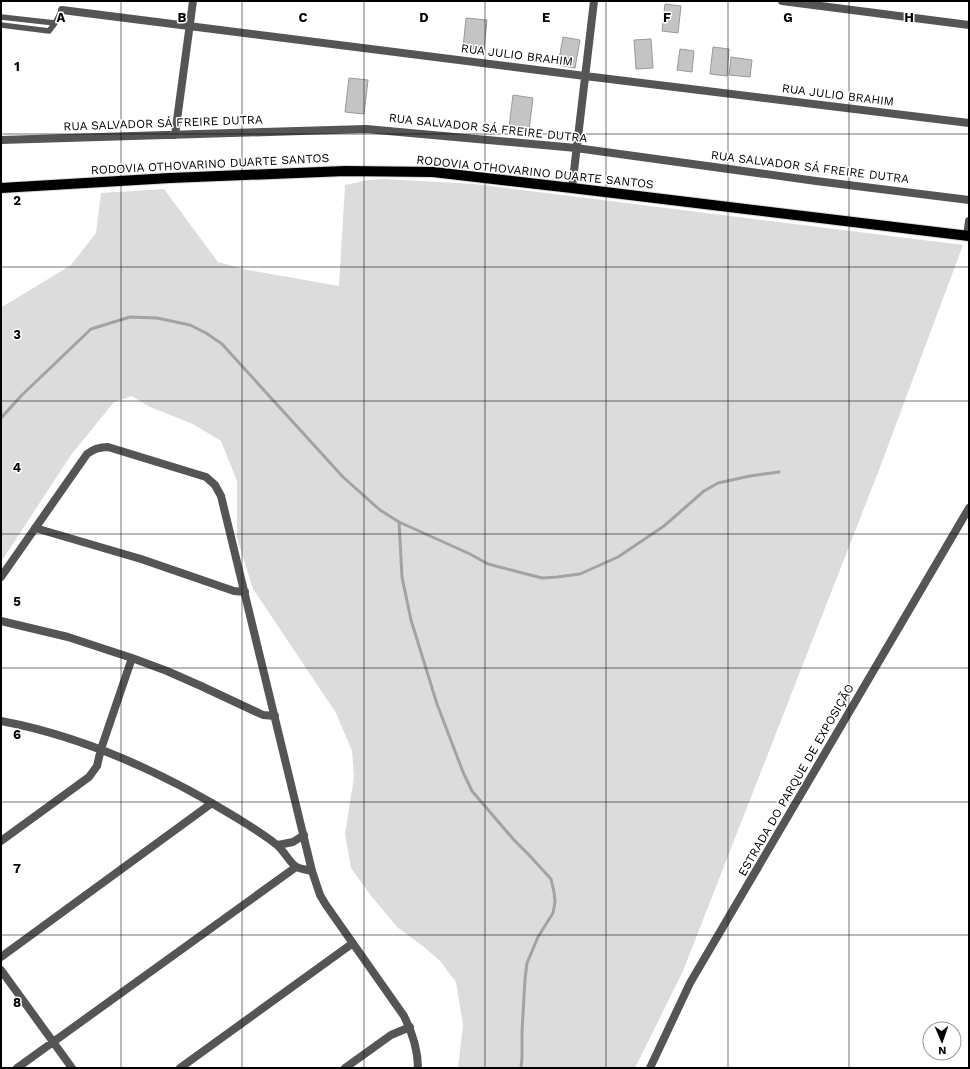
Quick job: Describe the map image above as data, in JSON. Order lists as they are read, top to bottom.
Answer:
{
  "streets": {
    "main road": ["RODOVIA OTHOVARINO DUARTE SANTOS"],
    "street": ["RUA JULIO BRAHIM", "RUA SALVADOR SÁ FREIRE DUTRA", "ESTRADA DO PARQUE DE EXPOSIÇÃO"]
  },
  "north": "bottom",
  "grid": {
    "columns": [
      "A",
      "B",
      "C",
      "D",
      "E",
      "F",
      "G",
      "H"
    ],
    "rows": [
      "1",
      "2",
      "3",
      "4",
      "5",
      "6",
      "7",
      "8"
    ]
  }
}
